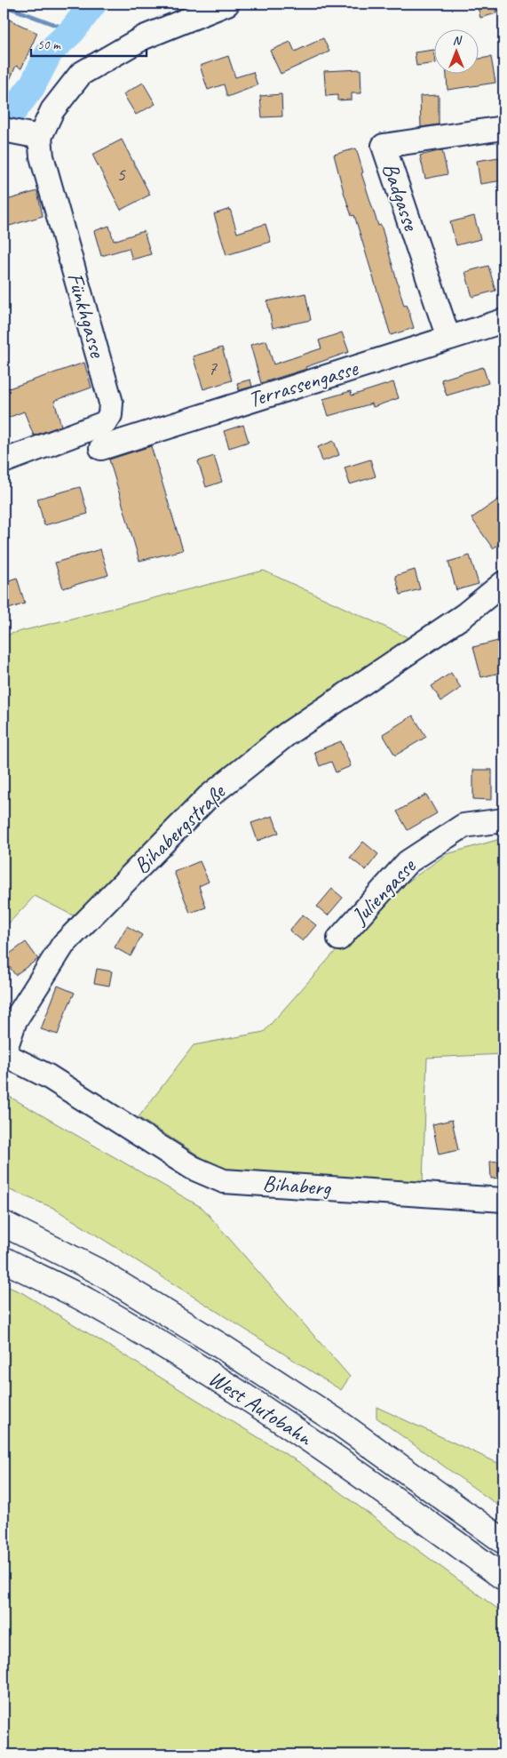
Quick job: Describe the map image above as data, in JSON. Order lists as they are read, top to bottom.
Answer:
{
  "streets": {
    "highway": ["West Autobahn"],
    "street": [
      "Badgasse",
      "Fünkhgasse",
      "Terrassengasse",
      "Bihabergstraße",
      "Juliengasse",
      "Bihaberg"
    ]
  },
  "crossings": [
    ["Badgasse", "Terrassengasse"],
    ["Bihabergstraße", "Bihaberg"]
  ],
  "house_numbers": ["5", "7"],
  "scale_bar": "50 m",
  "north": "top"
}
